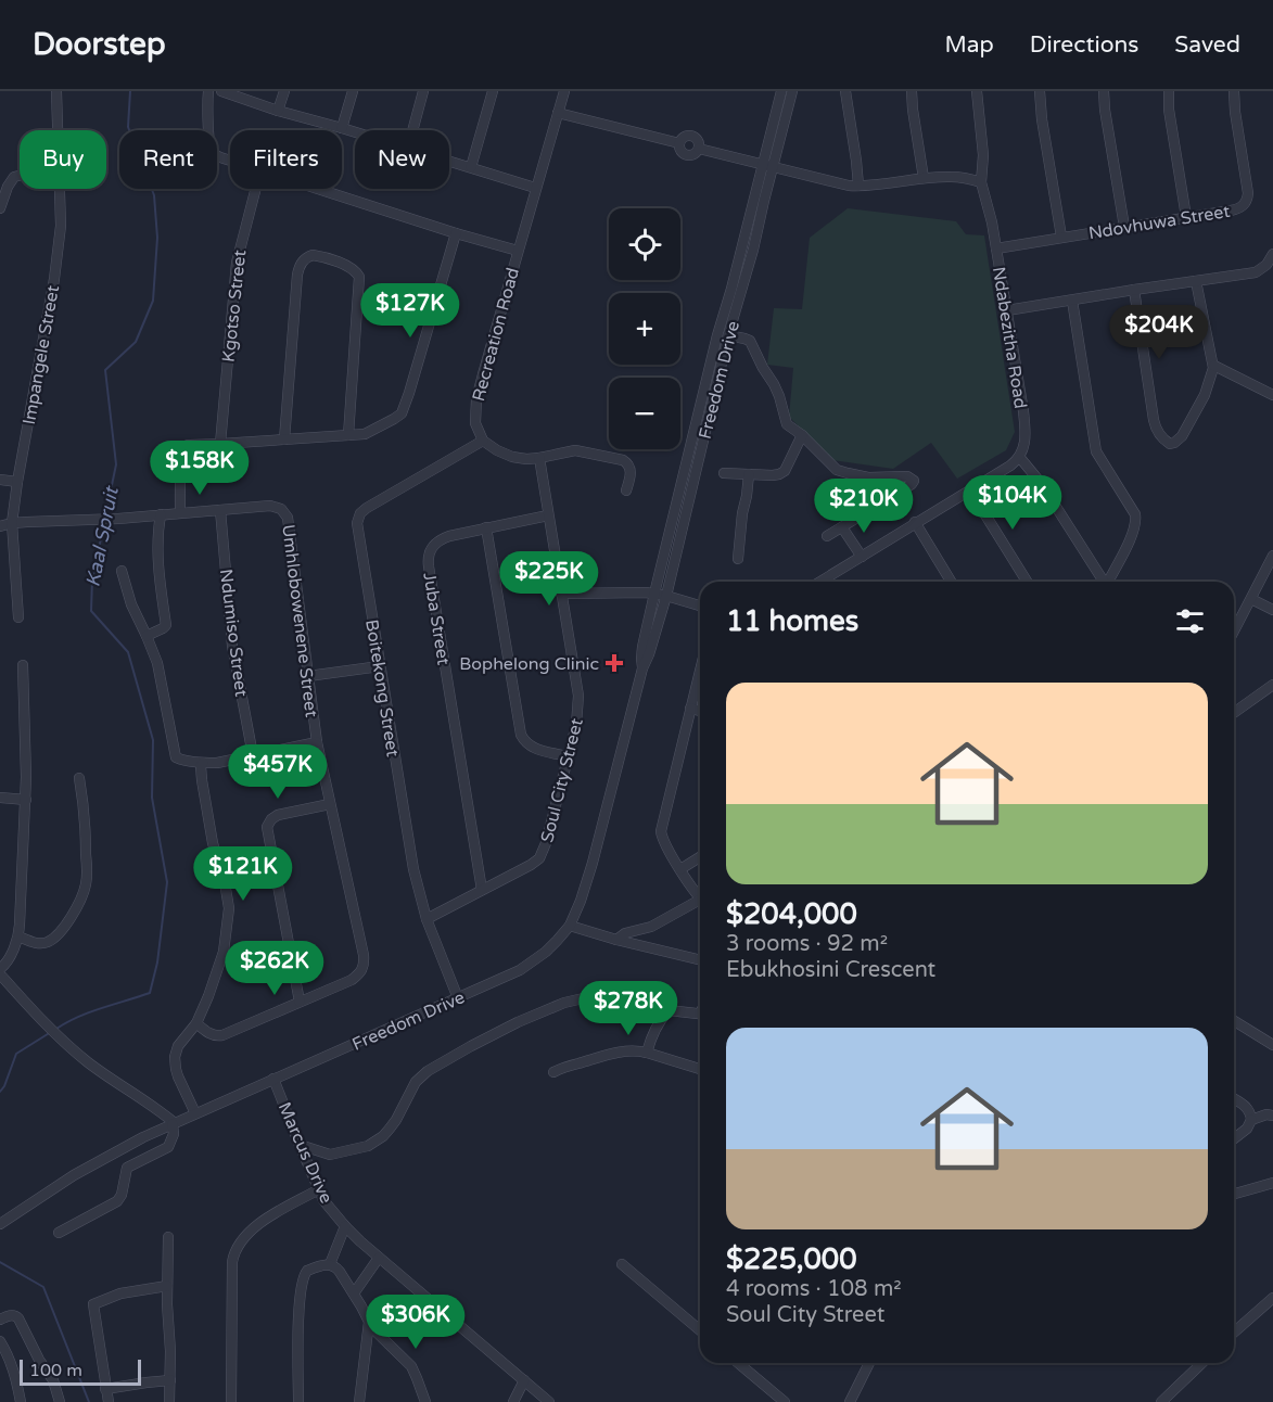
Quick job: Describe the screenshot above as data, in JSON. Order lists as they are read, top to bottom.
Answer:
{
  "streets": {
    "street": [
      "Ndovhuwa Street",
      "Kgotso Street",
      "Recreation Road",
      "Ndabezitha Road",
      "Impangele Street",
      "Freedom Drive",
      "Juba Street",
      "Umhlobowenene Street",
      "Ndumiso Street",
      "Boitekong Street",
      "Soul City Street",
      "Marcus Drive"
    ]
  },
  "crossings": [
    ["Ndovhuwa Street", "Ndabezitha Road"],
    ["Recreation Road", "Boitekong Street"],
    ["Impangele Street", "Umhlobowenene Street"],
    ["Freedom Drive", "Boitekong Street"],
    ["Freedom Drive", "Marcus Drive"],
    ["Juba Street", "Soul City Street"],
    ["Umhlobowenene Street", "Ndumiso Street"],
    ["Boitekong Street", "Soul City Street"]
  ],
  "water": ["Kaal Spruit"],
  "places": {
    "health": ["Bophelong Clinic"]
  },
  "scale_bar": "100 m",
  "page": {
    "header": "Doorstep",
    "nav": ["Map", "Directions", "Saved"],
    "chip": [
      "Buy",
      "Rent",
      "Filters",
      "New"
    ],
    "map_buttons": ["+", "−"],
    "price": [
      "$127K",
      "$204K",
      "$158K",
      "$104K",
      "$210K",
      "$225K",
      "$457K",
      "$121K",
      "$262K",
      "$278K",
      "$306K"
    ],
    "heading": "11 homes",
    "list": [
      {
        "name": "$204,000",
        "note": "3 rooms · 92 m² · Ebukhosini Crescent"
      },
      {
        "name": "$225,000",
        "note": "4 rooms · 108 m² · Soul City Street"
      }
    ],
    "scale": "100 m"
  }
}
